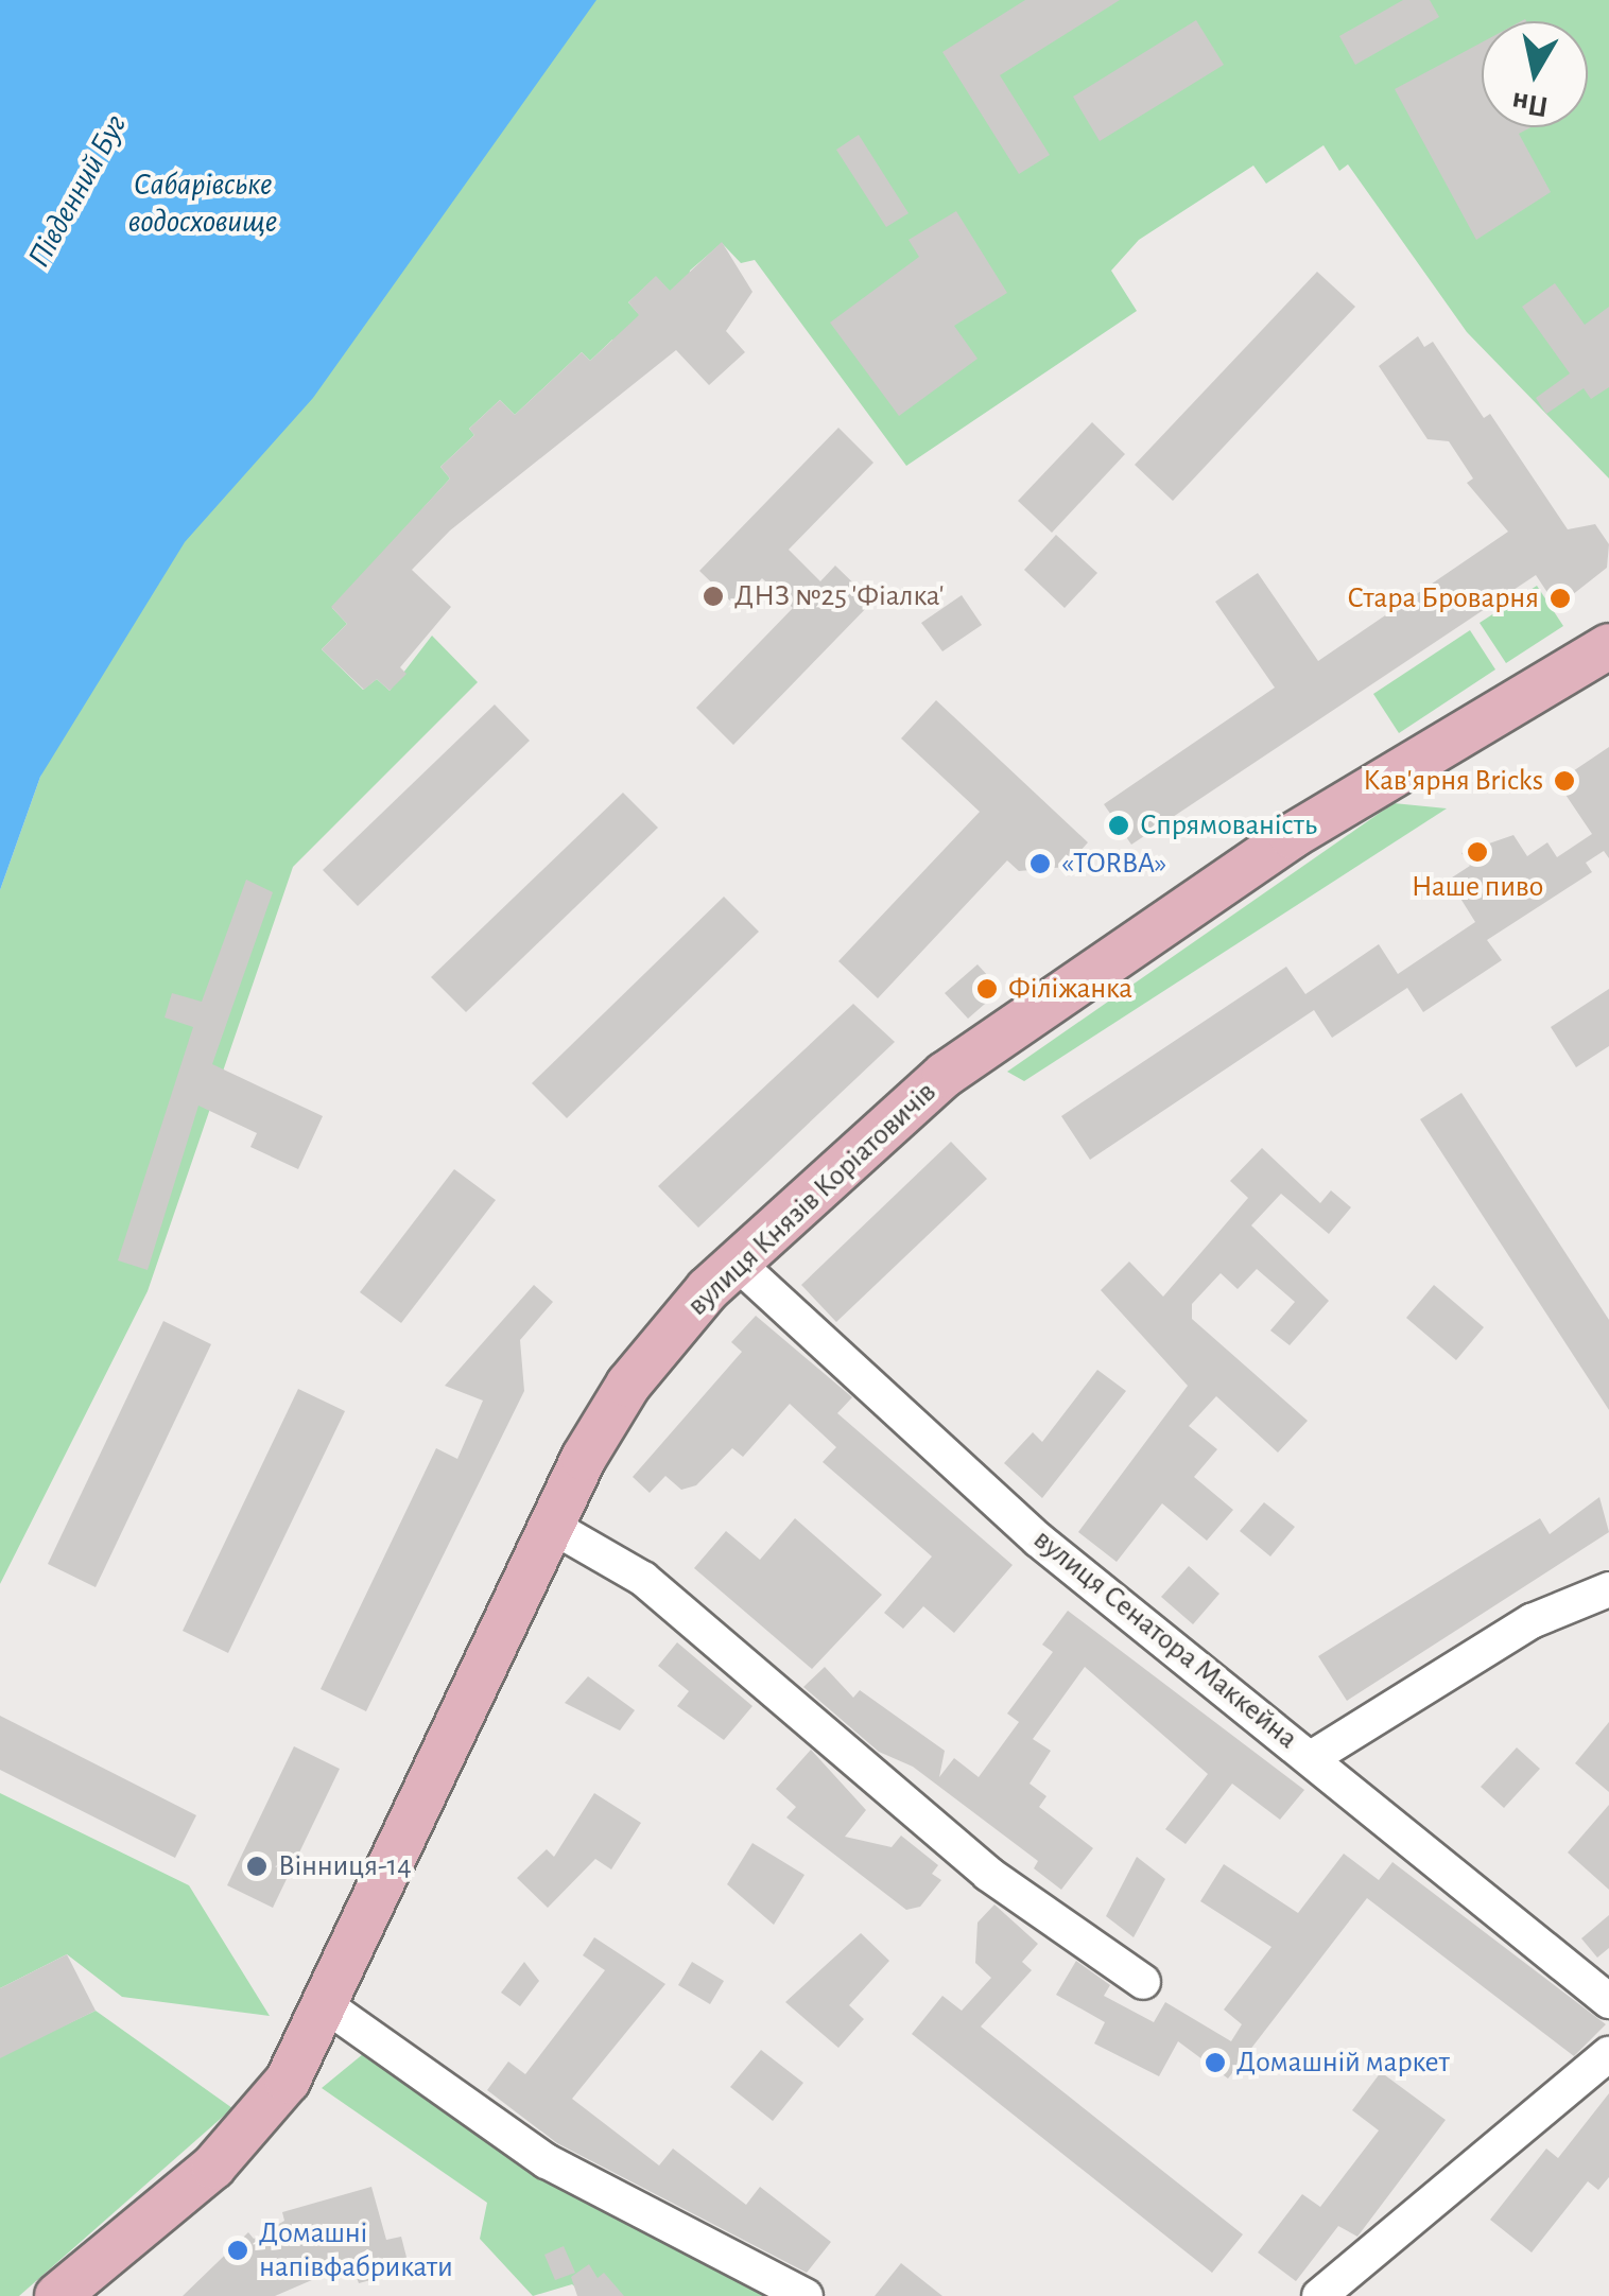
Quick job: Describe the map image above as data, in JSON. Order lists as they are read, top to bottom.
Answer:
{
  "streets": {
    "main road": ["вулиця Князів Коріатовичів"],
    "street": ["вулиця Сенатора Маккейна"]
  },
  "crossings": [
    ["вулиця Князів Коріатовичів", "вулиця Сенатора Маккейна"]
  ],
  "water": ["Сабарівське водосховище", "Південний Буг"],
  "places": [
    "ДНЗ №25 'Фіалка'",
    "Стара Броварня",
    "Кав'ярня Bricks",
    "Спрямованість",
    "Наше пиво",
    "«TORBA»",
    "Філіжанка",
    "Вінниця-14",
    "Домашній маркет",
    "Домашні напівфабрикати"
  ],
  "north": "bottom"
}
